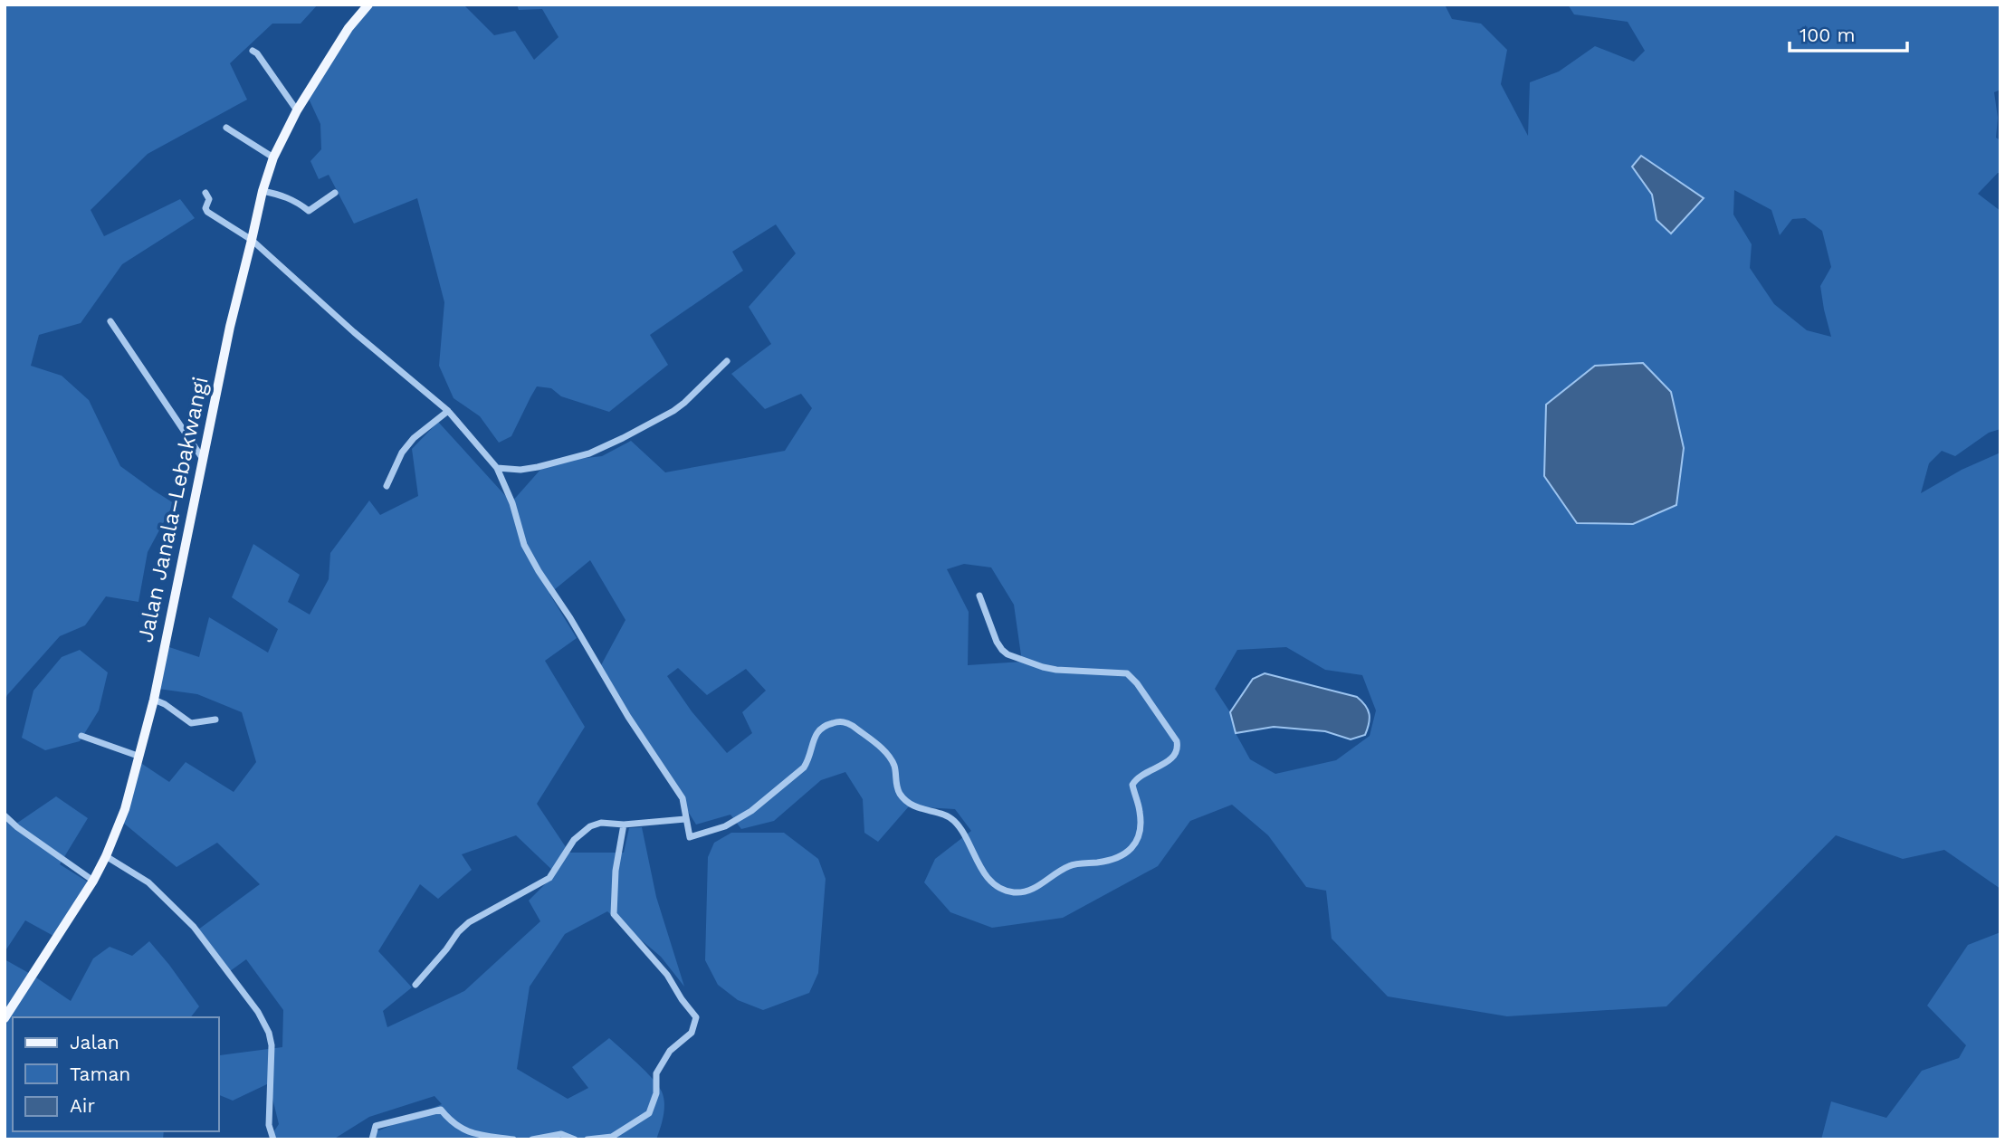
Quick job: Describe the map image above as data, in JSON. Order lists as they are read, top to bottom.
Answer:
{
  "streets": {
    "main road": ["Jalan Janala–Lebakwangi"]
  },
  "legend": ["Jalan", "Taman", "Air"],
  "scale_bar": "100 m"
}
